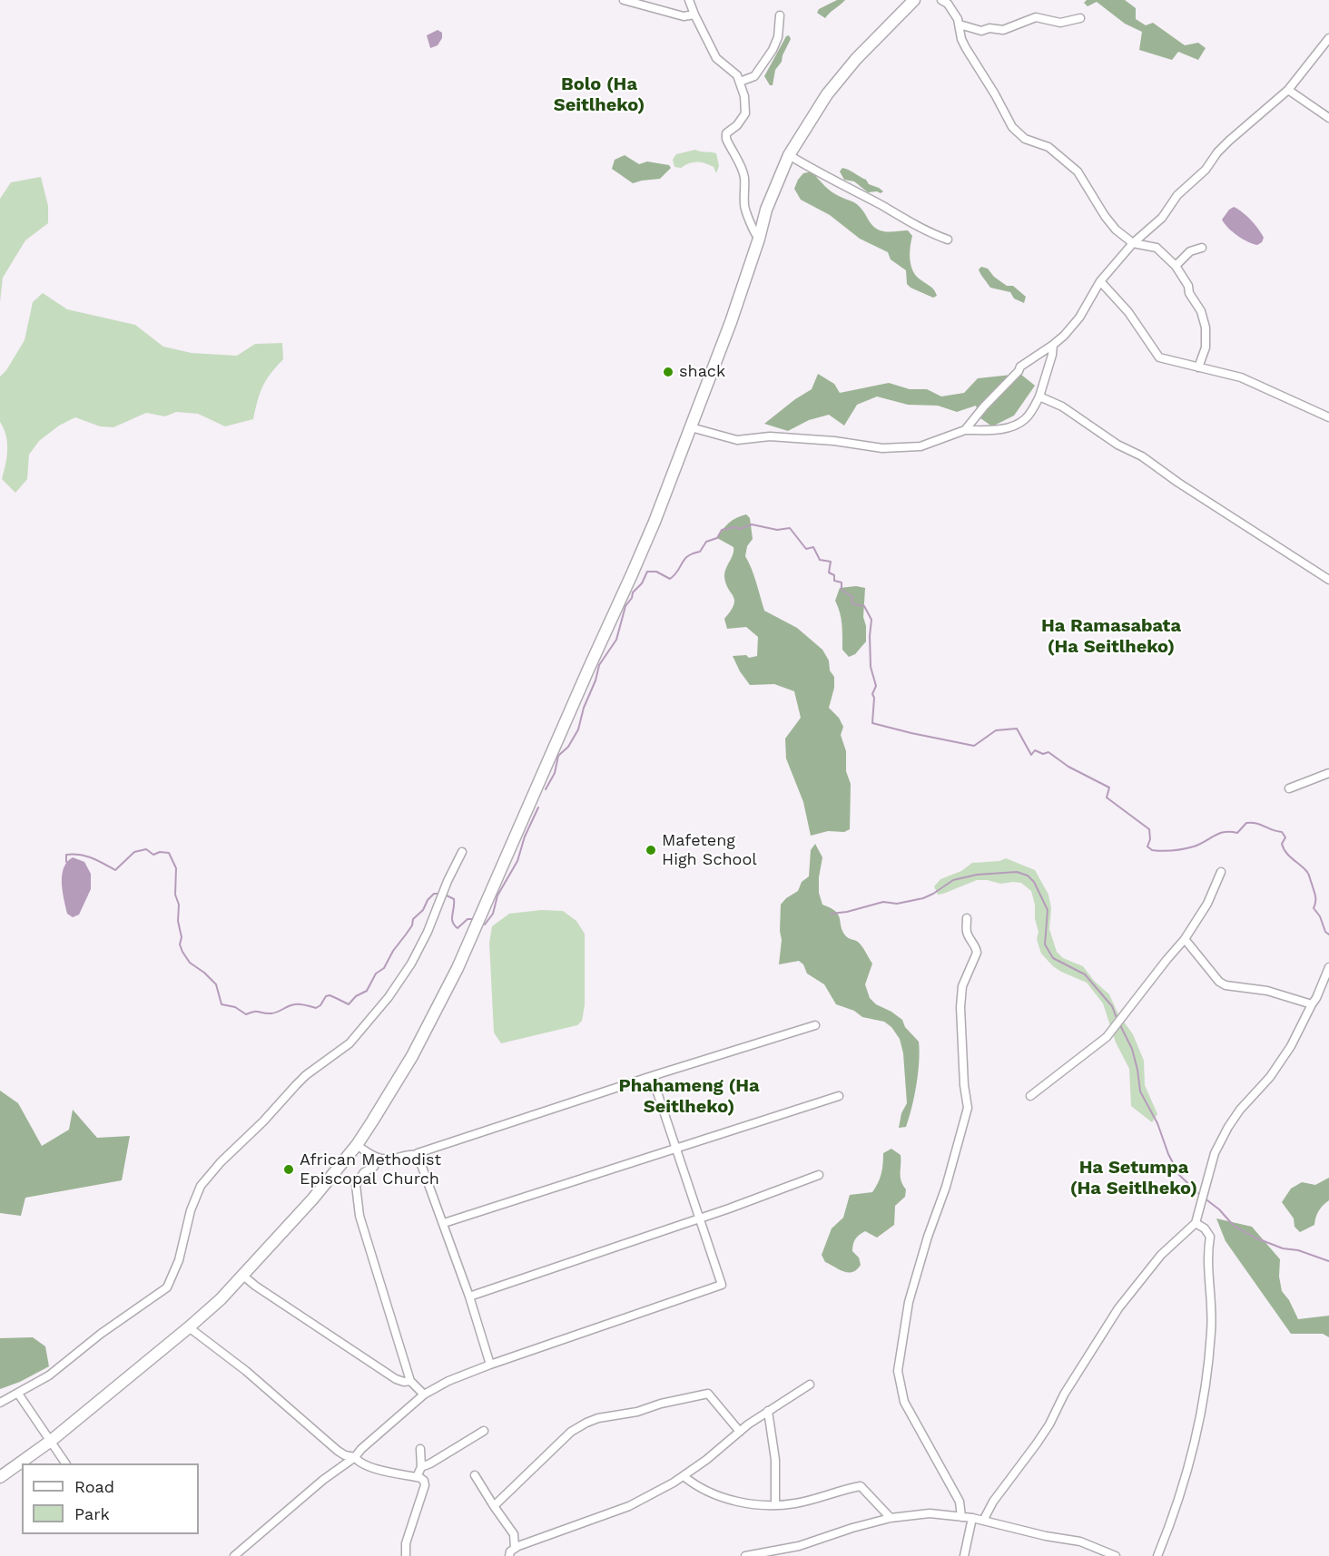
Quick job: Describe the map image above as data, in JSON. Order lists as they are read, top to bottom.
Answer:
{
  "districts": [
    "Bolo (Ha Seitlheko)",
    "Ha Ramasabata (Ha Seitlheko)",
    "Phahameng (Ha Seitlheko)",
    "Ha Setumpa (Ha Seitlheko)"
  ],
  "places": ["shack", "Mafeteng High School", "African Methodist Episcopal Church"],
  "legend": ["Road", "Park"]
}
